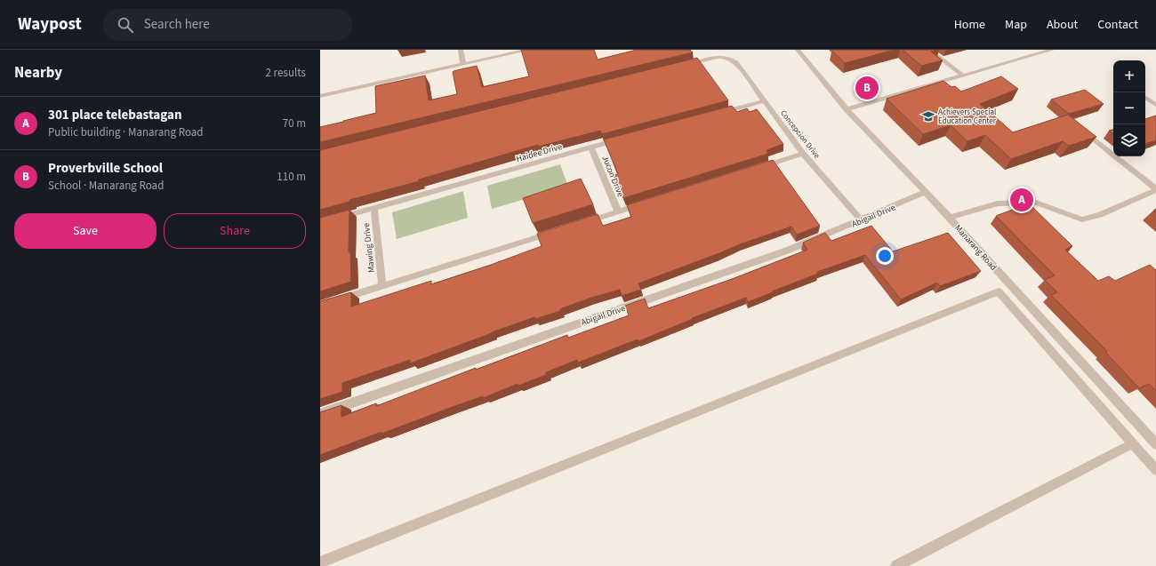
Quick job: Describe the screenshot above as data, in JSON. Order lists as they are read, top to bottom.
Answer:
{
  "streets": {
    "street": [
      "Concepcion Drive",
      "Haidee Drive",
      "Jucon Drive",
      "Abigail Drive",
      "Manarang Road",
      "Mawing Drive"
    ]
  },
  "crossings": [
    ["Concepcion Drive", "Abigail Drive"],
    ["Haidee Drive", "Jucon Drive"],
    ["Haidee Drive", "Mawing Drive"],
    ["Abigail Drive", "Manarang Road"]
  ],
  "places": {
    "school or university": ["Achievers Special Education Center"]
  },
  "page": {
    "header": "Waypost",
    "search": "Search here",
    "nav": [
      "Home",
      "Map",
      "About",
      "Contact"
    ],
    "heading": ["Nearby", "2 results"],
    "map_buttons": ["+", "−"],
    "pins": ["B", "A"],
    "list": [
      {
        "mark": "A",
        "name": "301 place telebastagan",
        "note": "Public building · Manarang Road",
        "value": "70 m"
      },
      {
        "mark": "B",
        "name": "Proverbville School",
        "note": "School · Manarang Road",
        "value": "110 m"
      }
    ],
    "buttons": ["Save", "Share"]
  }
}
